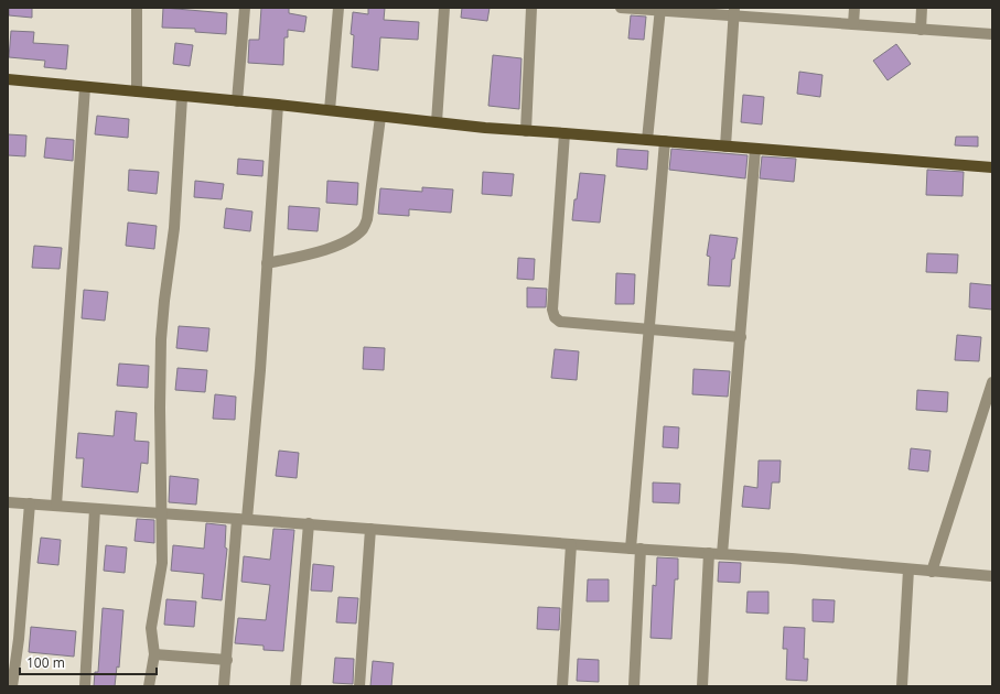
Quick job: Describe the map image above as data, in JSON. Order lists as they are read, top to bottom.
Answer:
{
  "scale_bar": "100 m"
}
